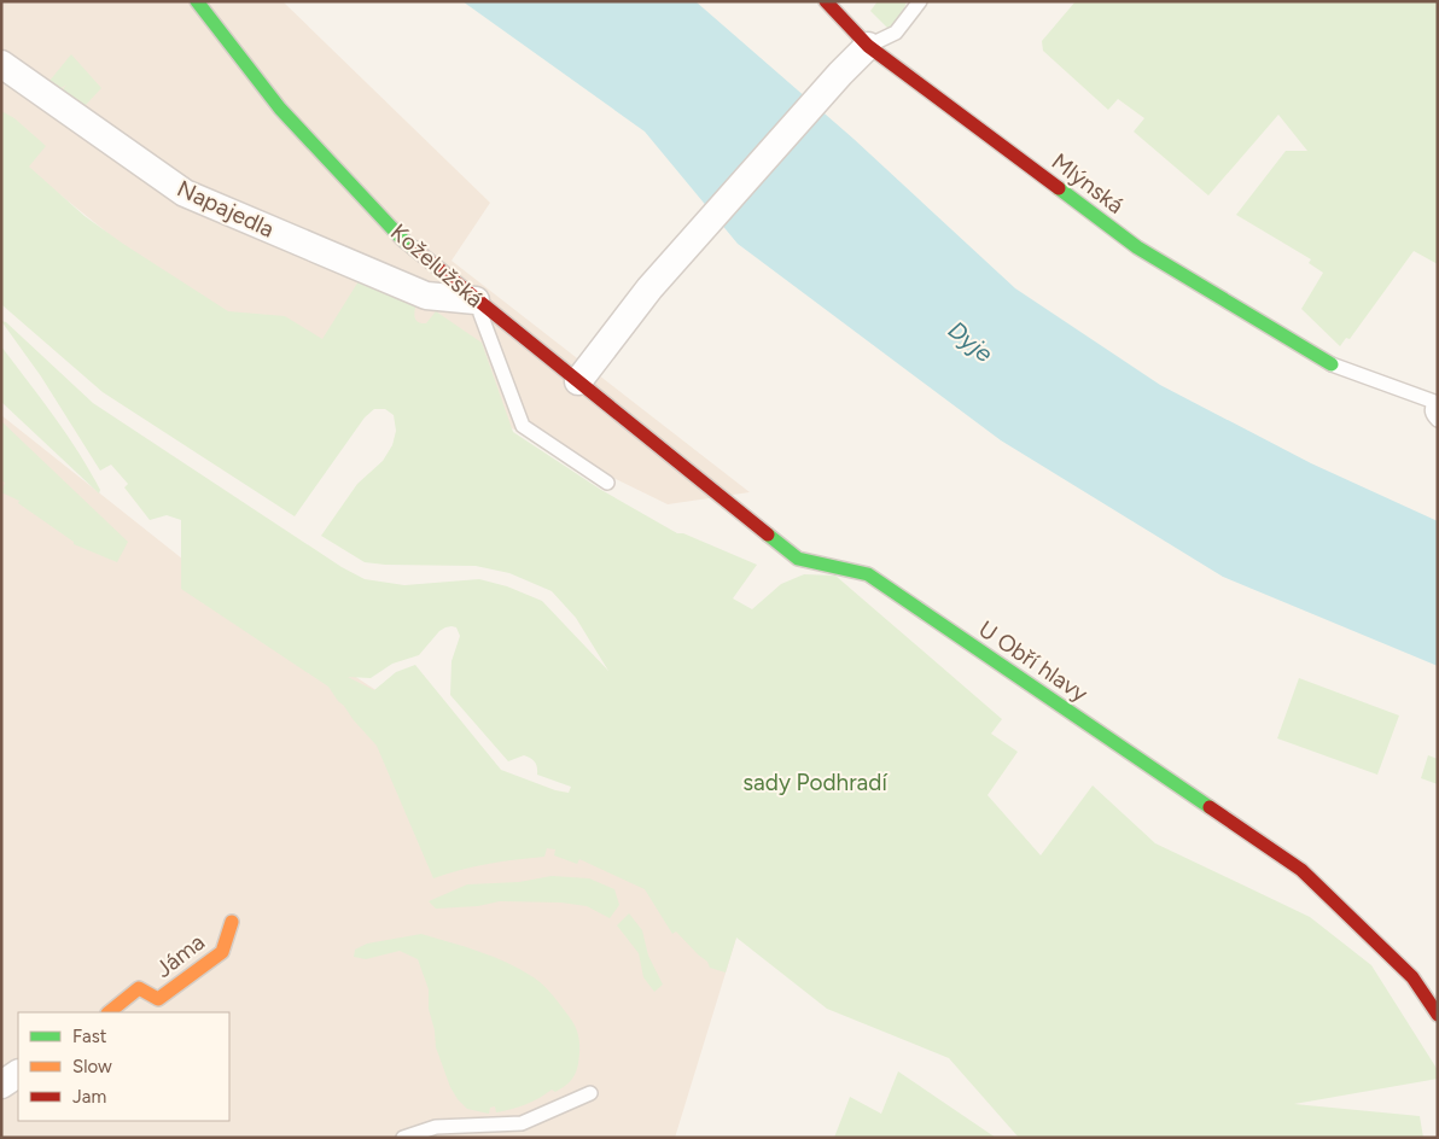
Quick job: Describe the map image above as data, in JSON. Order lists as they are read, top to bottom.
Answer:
{
  "streets": {
    "street": [
      "Mlýnská",
      "Napajedla",
      "Koželužská",
      "U Obří hlavy",
      "Jáma"
    ]
  },
  "crossings": [
    ["Napajedla", "Koželužská"],
    ["Koželužská", "U Obří hlavy"]
  ],
  "water": ["Dyje"],
  "parks": ["sady Podhradí"],
  "legend": ["Fast", "Slow", "Jam"]
}
